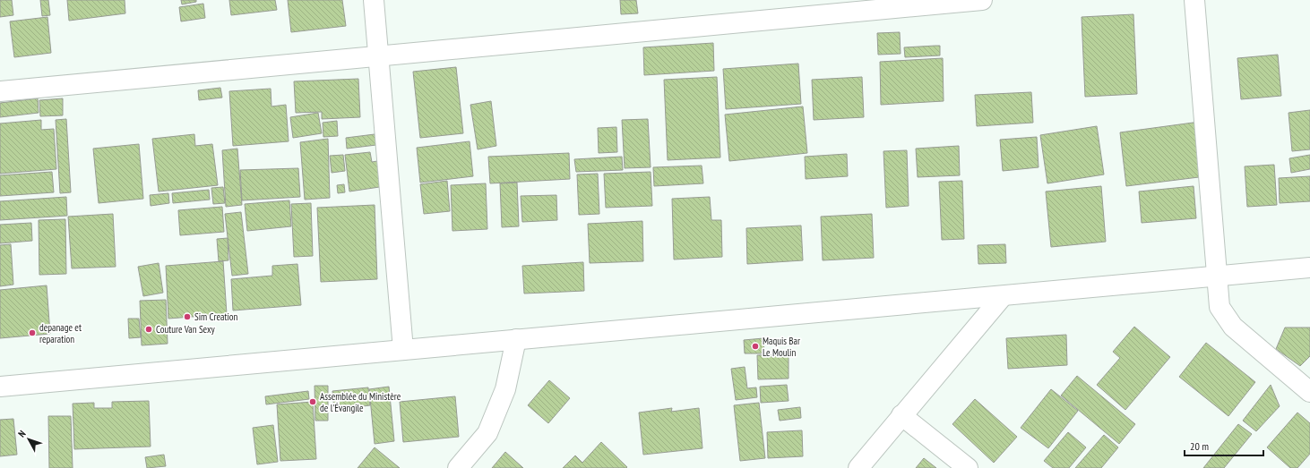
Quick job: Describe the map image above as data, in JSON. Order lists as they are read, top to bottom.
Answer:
{
  "places": [
    "Sim Creation",
    "Couture Van Sexy",
    "depanage et reparation",
    "Maquis Bar Le Moulin",
    "Assemblée du Ministère de l'Évangile"
  ],
  "scale_bar": "20 m",
  "north": "top left"
}
